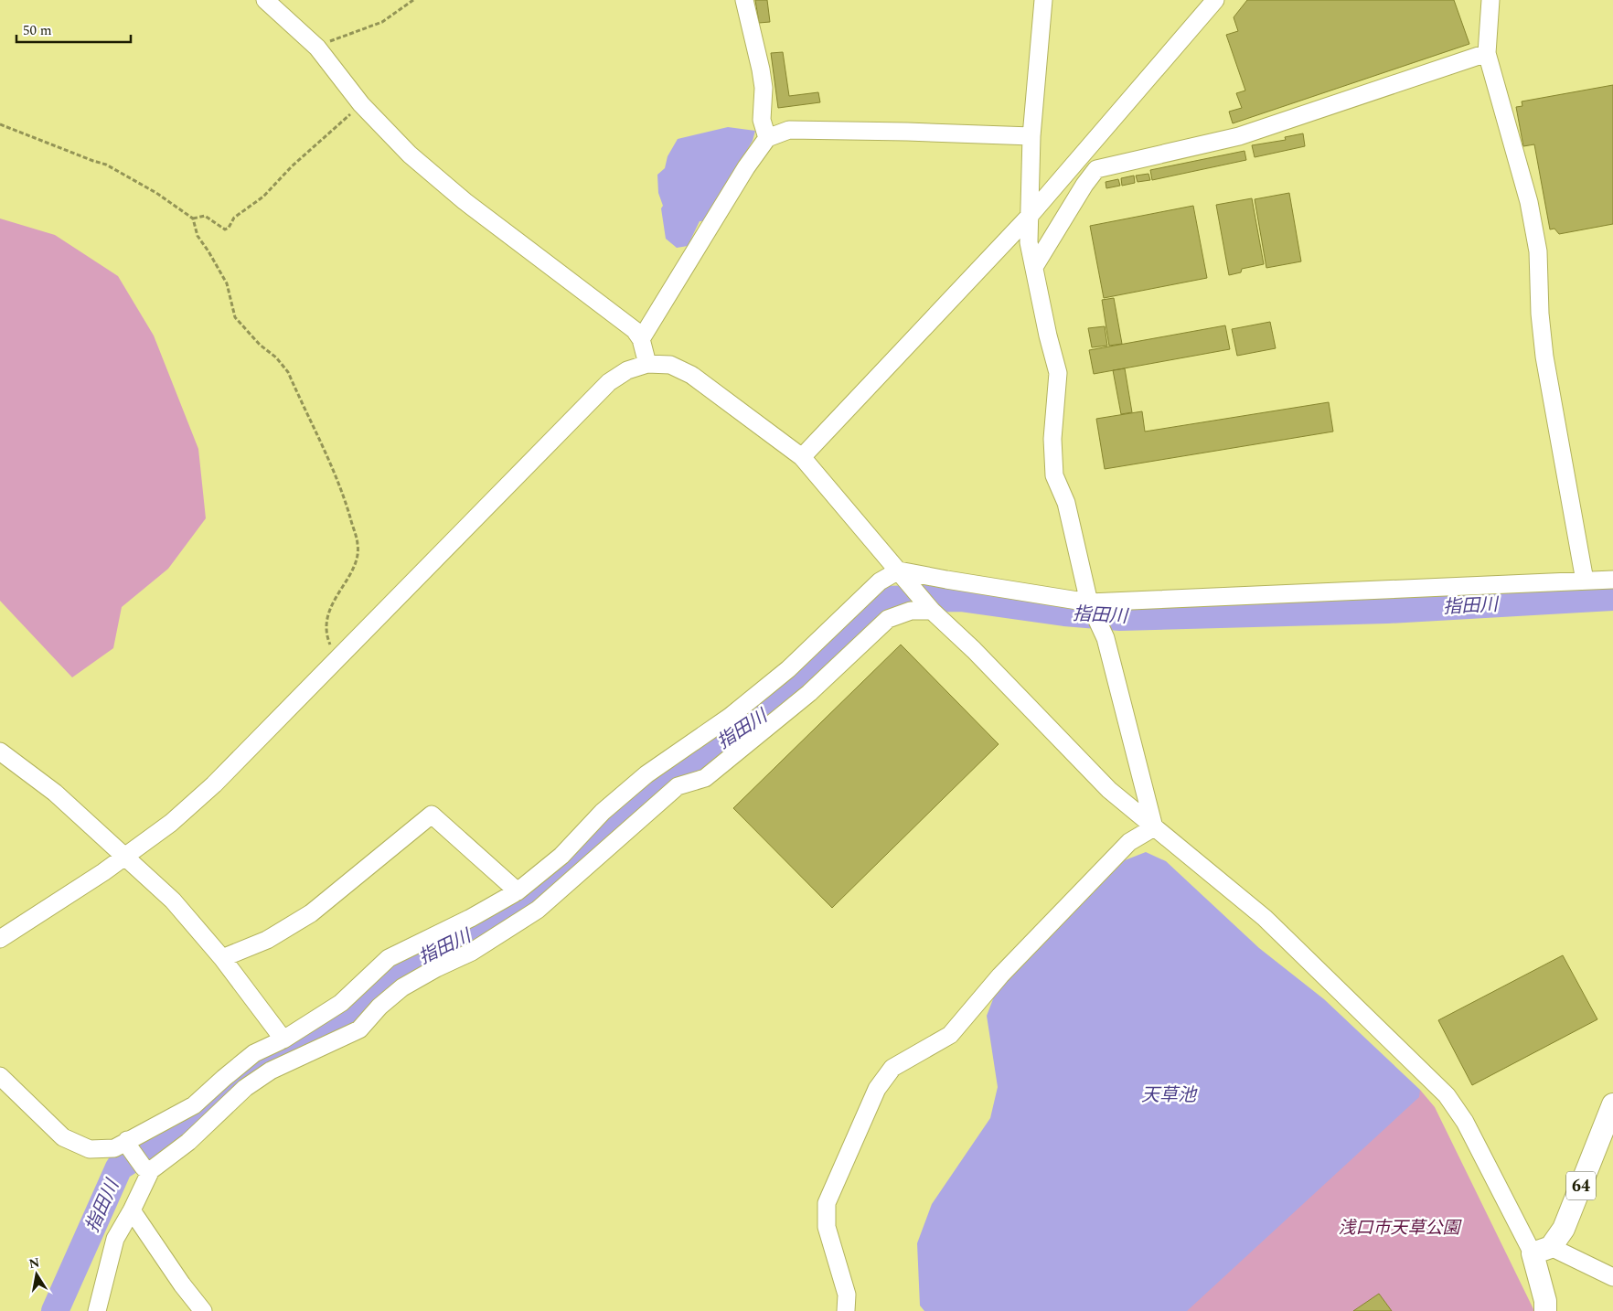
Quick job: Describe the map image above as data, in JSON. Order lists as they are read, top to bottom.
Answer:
{
  "streets": {
    "main road": ["64"]
  },
  "water": ["指田川", "天草池"],
  "parks": ["浅口市天草公園"],
  "scale_bar": "50 m",
  "north": "top"
}
